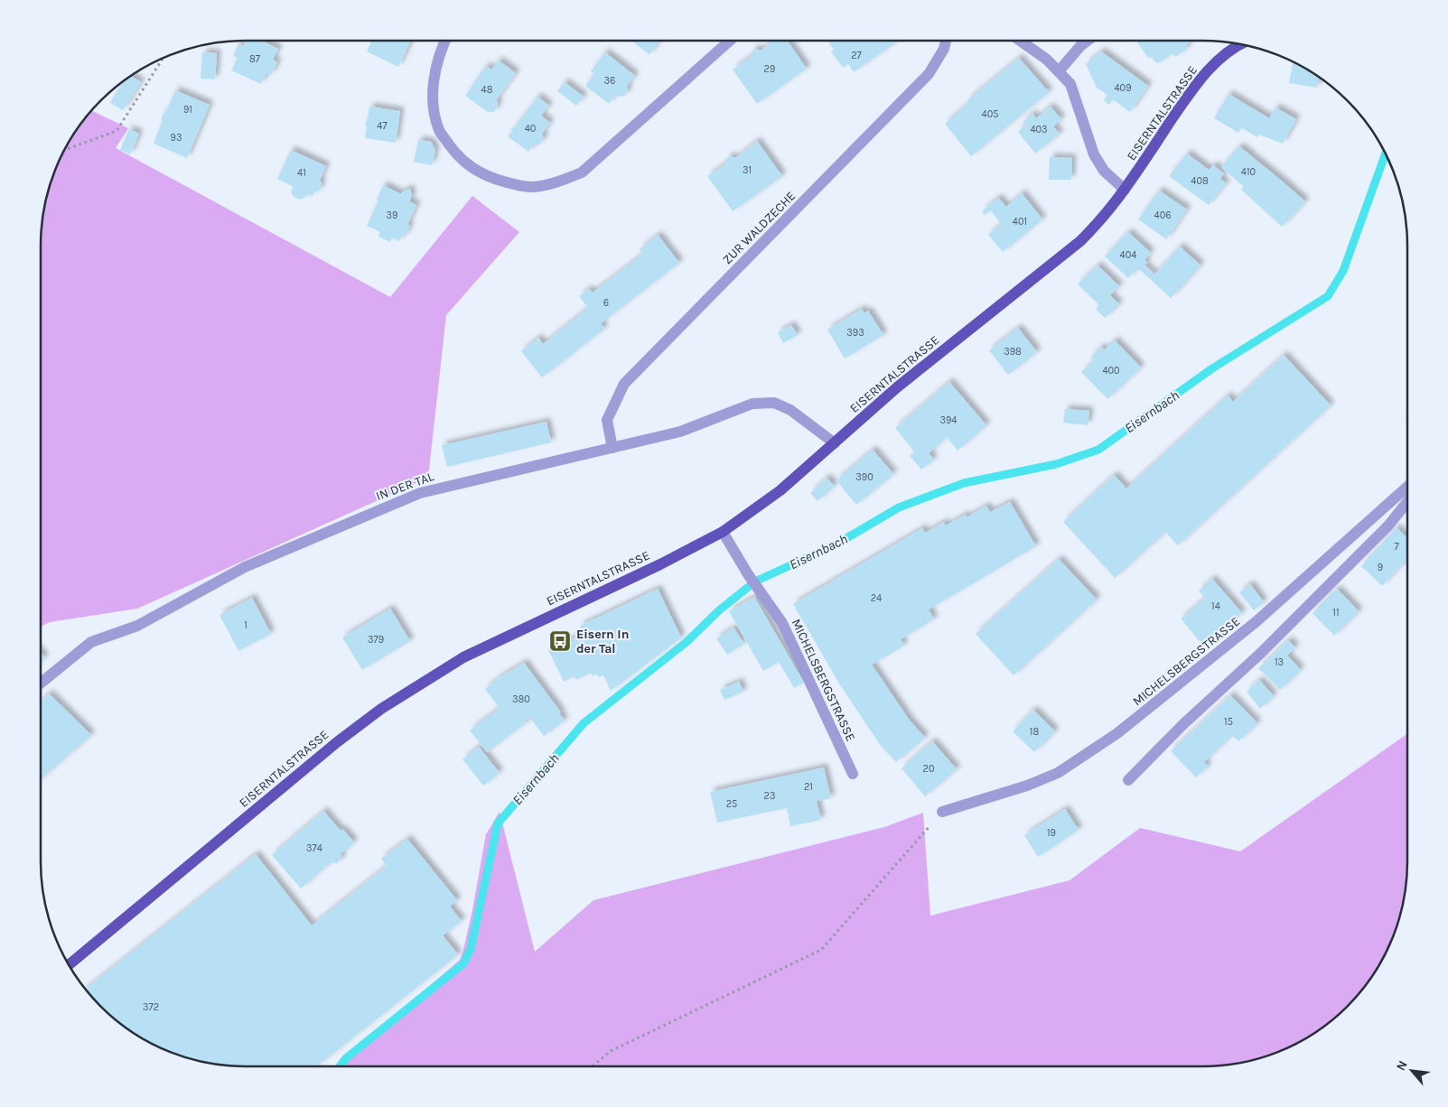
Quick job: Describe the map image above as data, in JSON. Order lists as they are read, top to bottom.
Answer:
{
  "streets": {
    "main road": ["EISERNTALSTRASSE"],
    "street": ["ZUR WALDZECHE", "IN DER TAL", "MICHELSBERGSTRASSE"]
  },
  "crossings": [
    ["EISERNTALSTRASSE", "IN DER TAL"],
    ["EISERNTALSTRASSE", "MICHELSBERGSTRASSE"],
    ["ZUR WALDZECHE", "IN DER TAL"]
  ],
  "water": ["Eisernbach"],
  "places": {
    "bus stop": ["Eisern In der Tal"]
  },
  "house_numbers": [
    "27",
    "87",
    "29",
    "36",
    "409",
    "48",
    "91",
    "405",
    "47",
    "40",
    "403",
    "93",
    "31",
    "410",
    "41",
    "408",
    "39",
    "406",
    "401",
    "404",
    "6",
    "393",
    "398",
    "400",
    "394",
    "390",
    "7",
    "9",
    "24",
    "14",
    "11",
    "1",
    "379",
    "13",
    "380",
    "15",
    "18",
    "20",
    "21",
    "23",
    "25",
    "19",
    "374",
    "372"
  ],
  "north": "top left"
}
